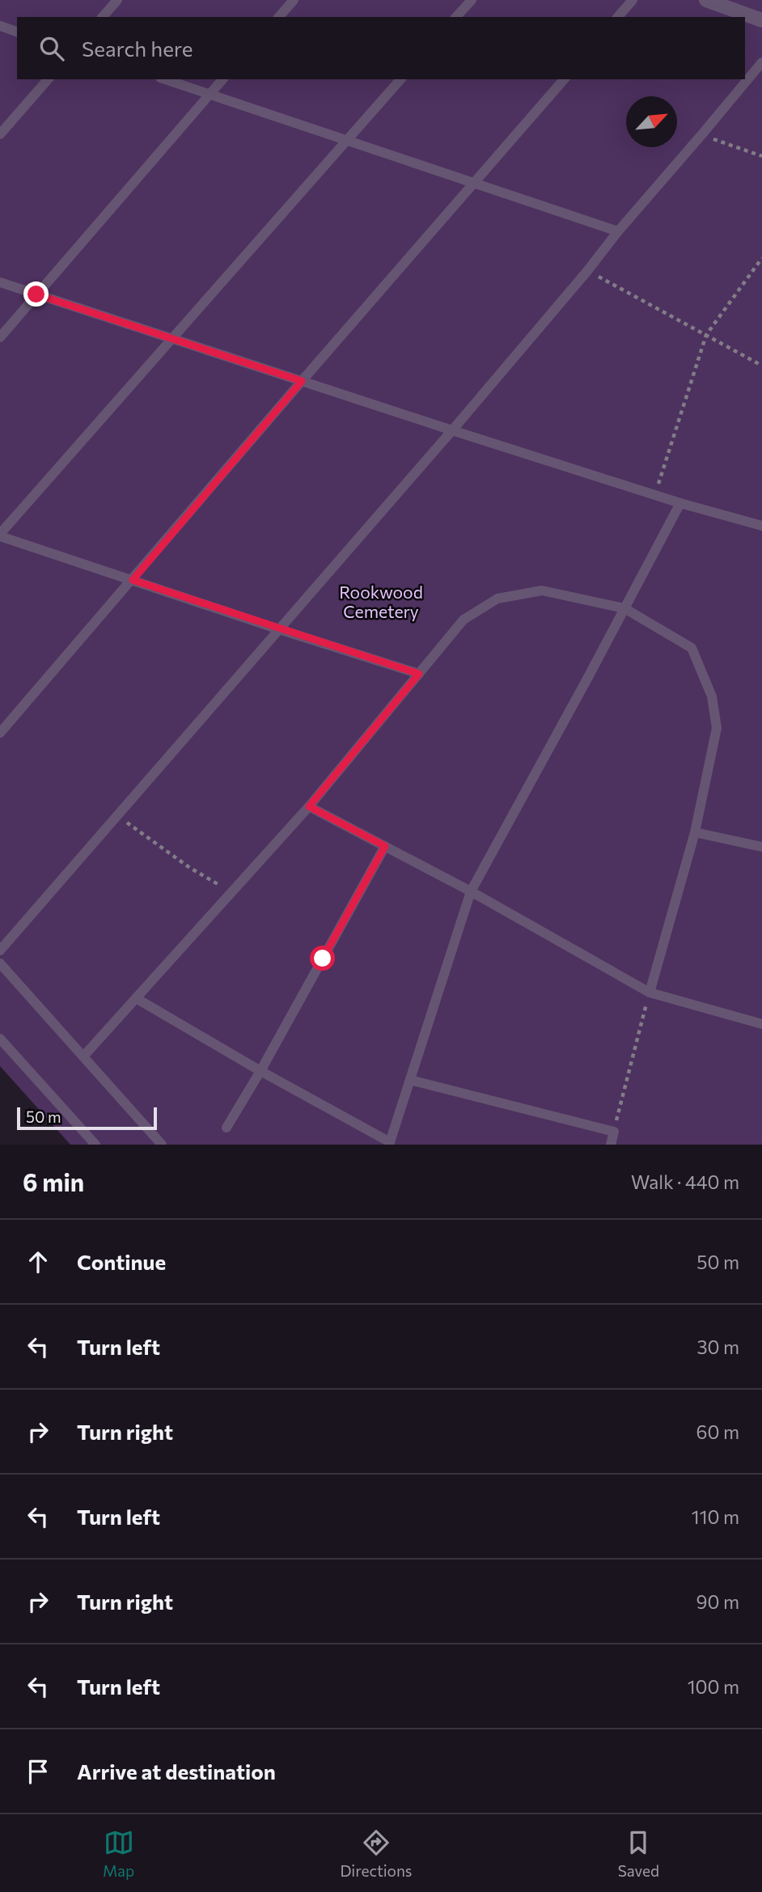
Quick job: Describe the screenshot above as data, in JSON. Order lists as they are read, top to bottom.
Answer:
{
  "parks": ["Rookwood Cemetery"],
  "scale_bar": "50 m",
  "north": "top right",
  "page": {
    "search": "Search here",
    "scale": "50 m",
    "heading": ["6 min", "Walk · 440 m"],
    "list": [
      ["Continue", "50 m"],
      ["Turn left", "30 m"],
      ["Turn right", "60 m"],
      ["Turn left", "110 m"],
      ["Turn right", "90 m"],
      ["Turn left", "100 m"],
      "Arrive at destination"
    ],
    "nav": ["Map", "Directions", "Saved"]
  }
}
